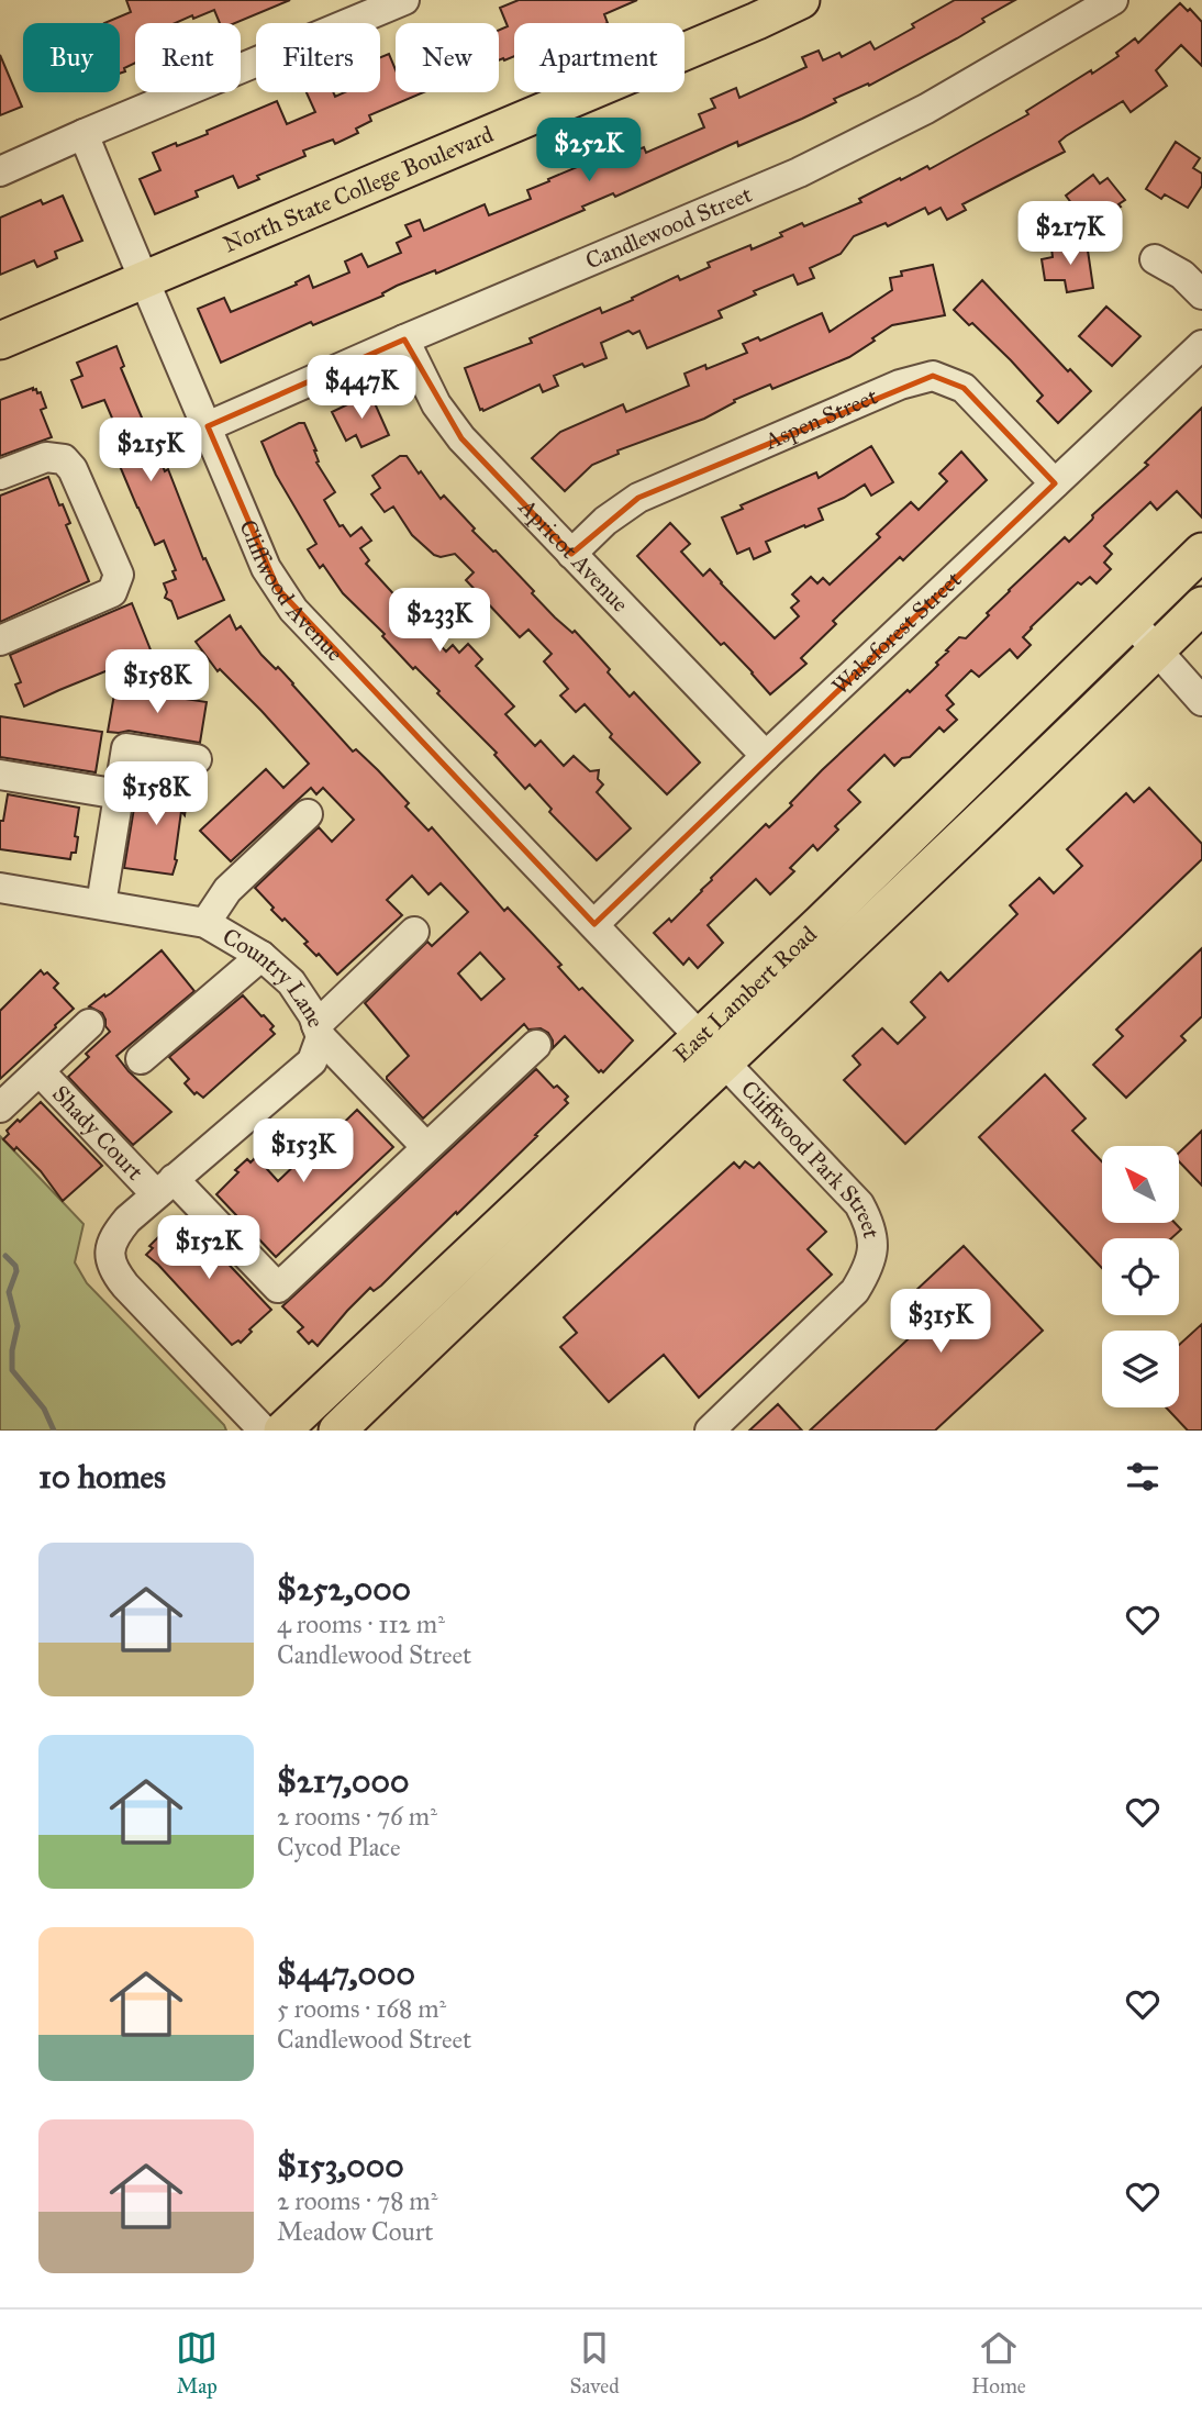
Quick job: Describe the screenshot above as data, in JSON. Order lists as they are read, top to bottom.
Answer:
{
  "streets": {
    "main road": ["North State College Boulevard", "East Lambert Road"],
    "street": [
      "Candlewood Street",
      "Aspen Street",
      "Apricot Avenue",
      "Cliffwood Avenue",
      "Wakeforest Street",
      "Country Lane",
      "Shady Court",
      "Cliffwood Park Street"
    ]
  },
  "crossings": [
    ["North State College Boulevard", "Cliffwood Avenue"],
    ["Candlewood Street", "Apricot Avenue"],
    ["Candlewood Street", "Cliffwood Avenue"],
    ["Aspen Street", "Apricot Avenue"],
    ["Aspen Street", "Wakeforest Street"],
    ["Apricot Avenue", "Wakeforest Street"],
    ["Cliffwood Avenue", "Wakeforest Street"],
    ["Cliffwood Avenue", "East Lambert Road"],
    ["Cliffwood Avenue", "Cliffwood Park Street"],
    ["Country Lane", "Shady Court"],
    ["East Lambert Road", "Cliffwood Park Street"]
  ],
  "north": "top left",
  "page": {
    "chip": [
      "Buy",
      "Rent",
      "Filters",
      "New",
      "Apartment"
    ],
    "price": [
      "$252K",
      "$217K",
      "$447K",
      "$215K",
      "$233K",
      "$158K",
      "$158K",
      "$153K",
      "$152K",
      "$315K"
    ],
    "heading": "10 homes",
    "list": [
      {
        "name": "$252,000",
        "note": "4 rooms · 112 m² · Candlewood Street"
      },
      {
        "name": "$217,000",
        "note": "2 rooms · 76 m² · Cycod Place"
      },
      {
        "name": "$447,000",
        "note": "5 rooms · 168 m² · Candlewood Street"
      },
      {
        "name": "$153,000",
        "note": "2 rooms · 78 m² · Meadow Court"
      }
    ],
    "tabs": ["Map", "Saved", "Home"]
  }
}
